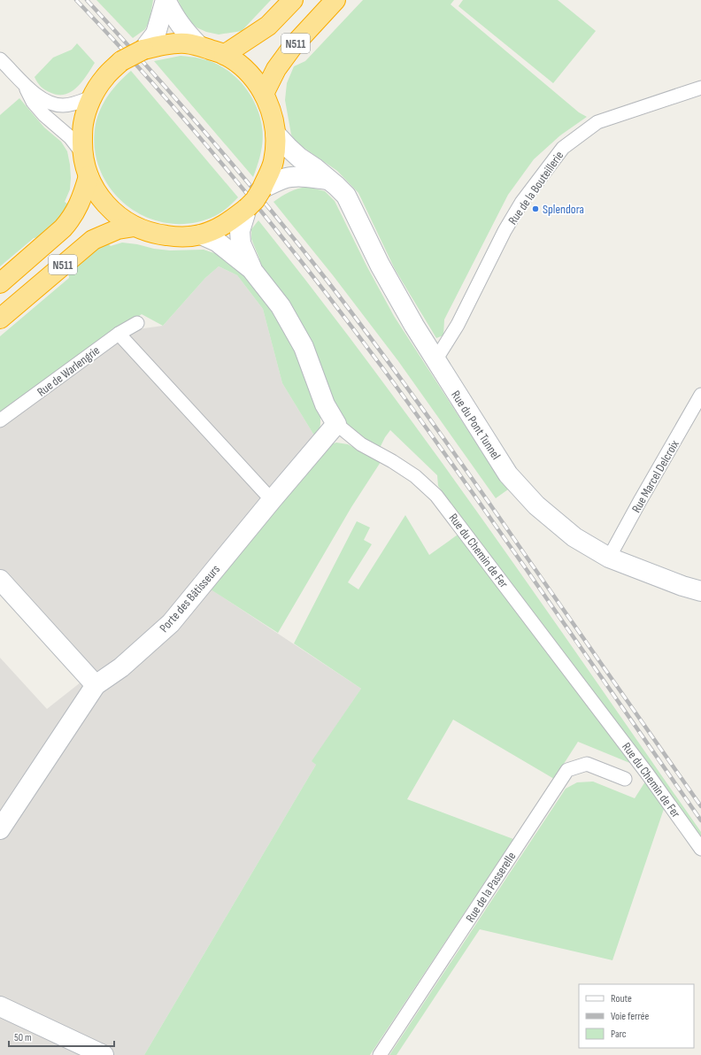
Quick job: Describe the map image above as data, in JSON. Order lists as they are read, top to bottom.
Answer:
{
  "streets": {
    "highway": ["N511"],
    "street": [
      "Rue de la Bouteillerie",
      "Rue de Warlengrie",
      "Rue du Pont Tunnel",
      "Rue Marcel Delcroix",
      "Rue du Chemin de Fer",
      "Porte des Bâtisseurs",
      "Rue de la Passerelle"
    ]
  },
  "crossings": [
    ["Rue de la Bouteillerie", "Rue du Pont Tunnel"],
    ["Rue du Pont Tunnel", "Rue Marcel Delcroix"],
    ["Rue du Chemin de Fer", "Porte des Bâtisseurs"]
  ],
  "places": ["Splendora"],
  "legend": ["Route", "Voie ferrée", "Parc"],
  "scale_bar": "50 m"
}
